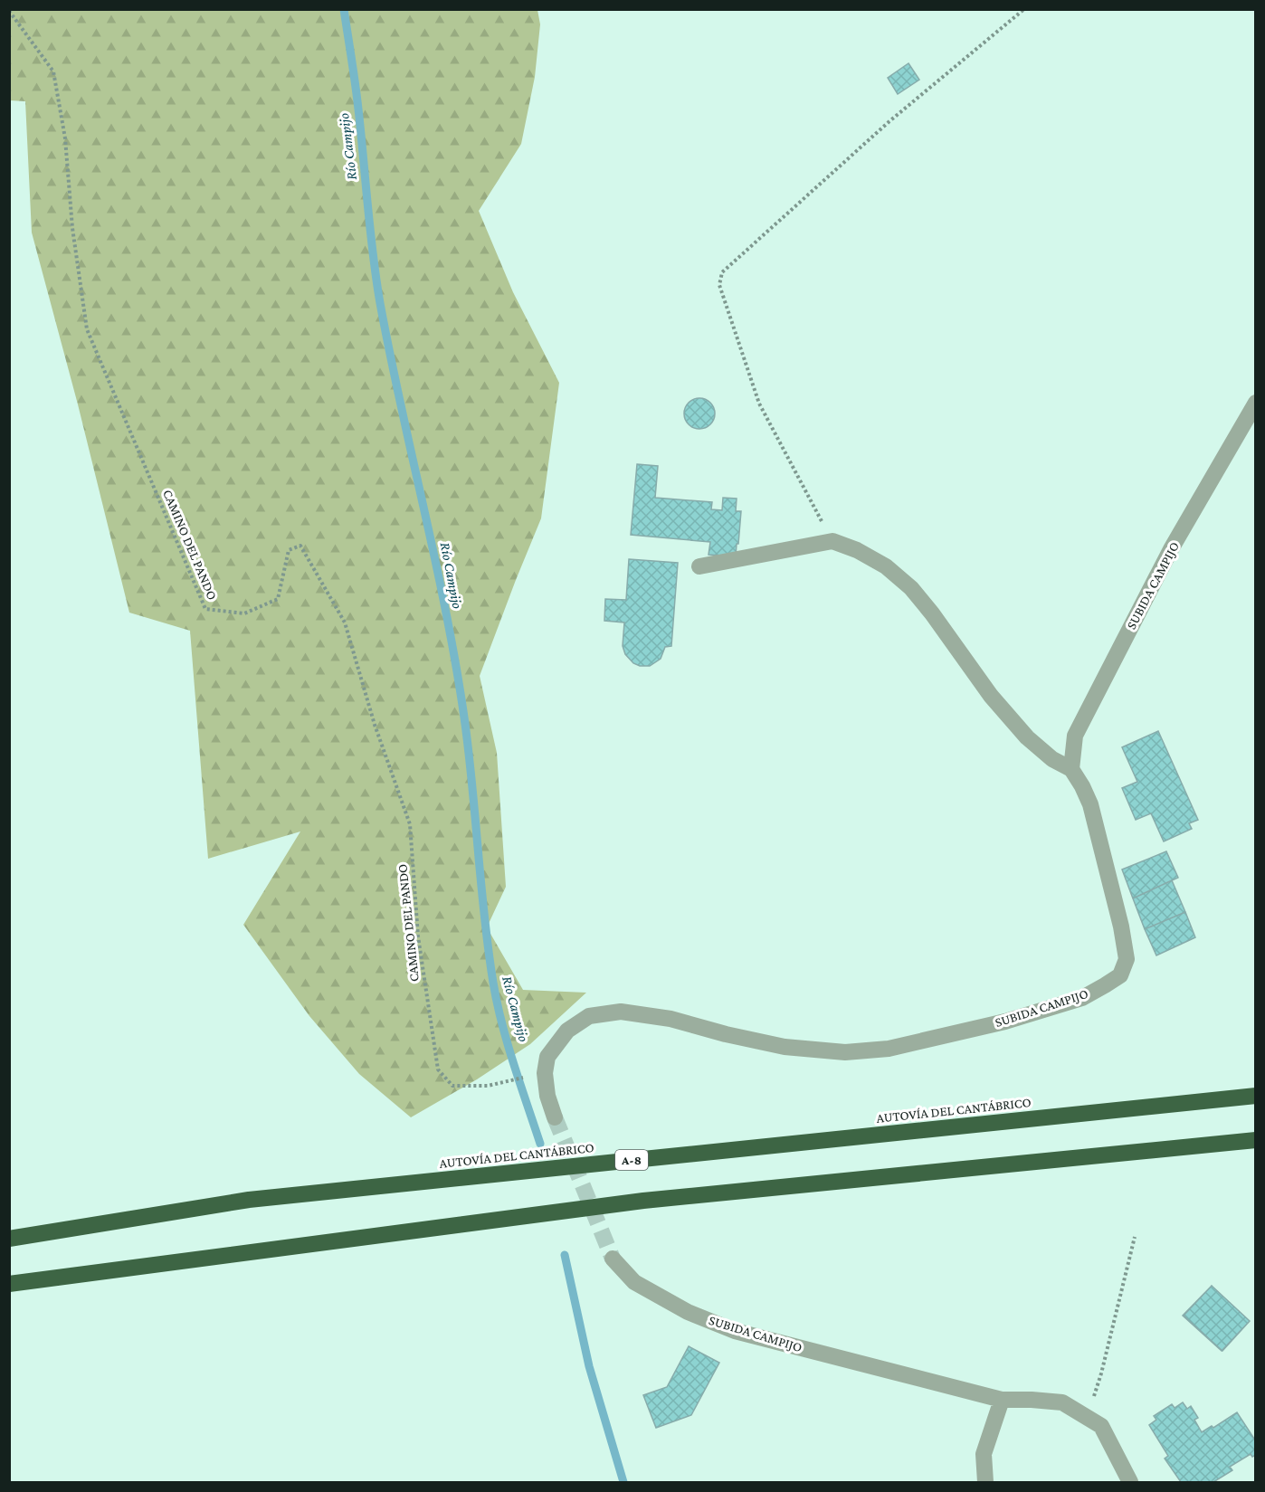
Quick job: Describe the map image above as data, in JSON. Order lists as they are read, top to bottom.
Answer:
{
  "streets": {
    "highway": ["AUTOVÍA DEL CANTÁBRICO", "A-8"],
    "street": ["SUBIDA CAMPIJO"],
    "path": ["CAMINO DEL PANDO"]
  },
  "crossings": [
    ["CAMINO DEL PANDO", "SUBIDA CAMPIJO"]
  ],
  "water": ["Río Campijo"]
}
